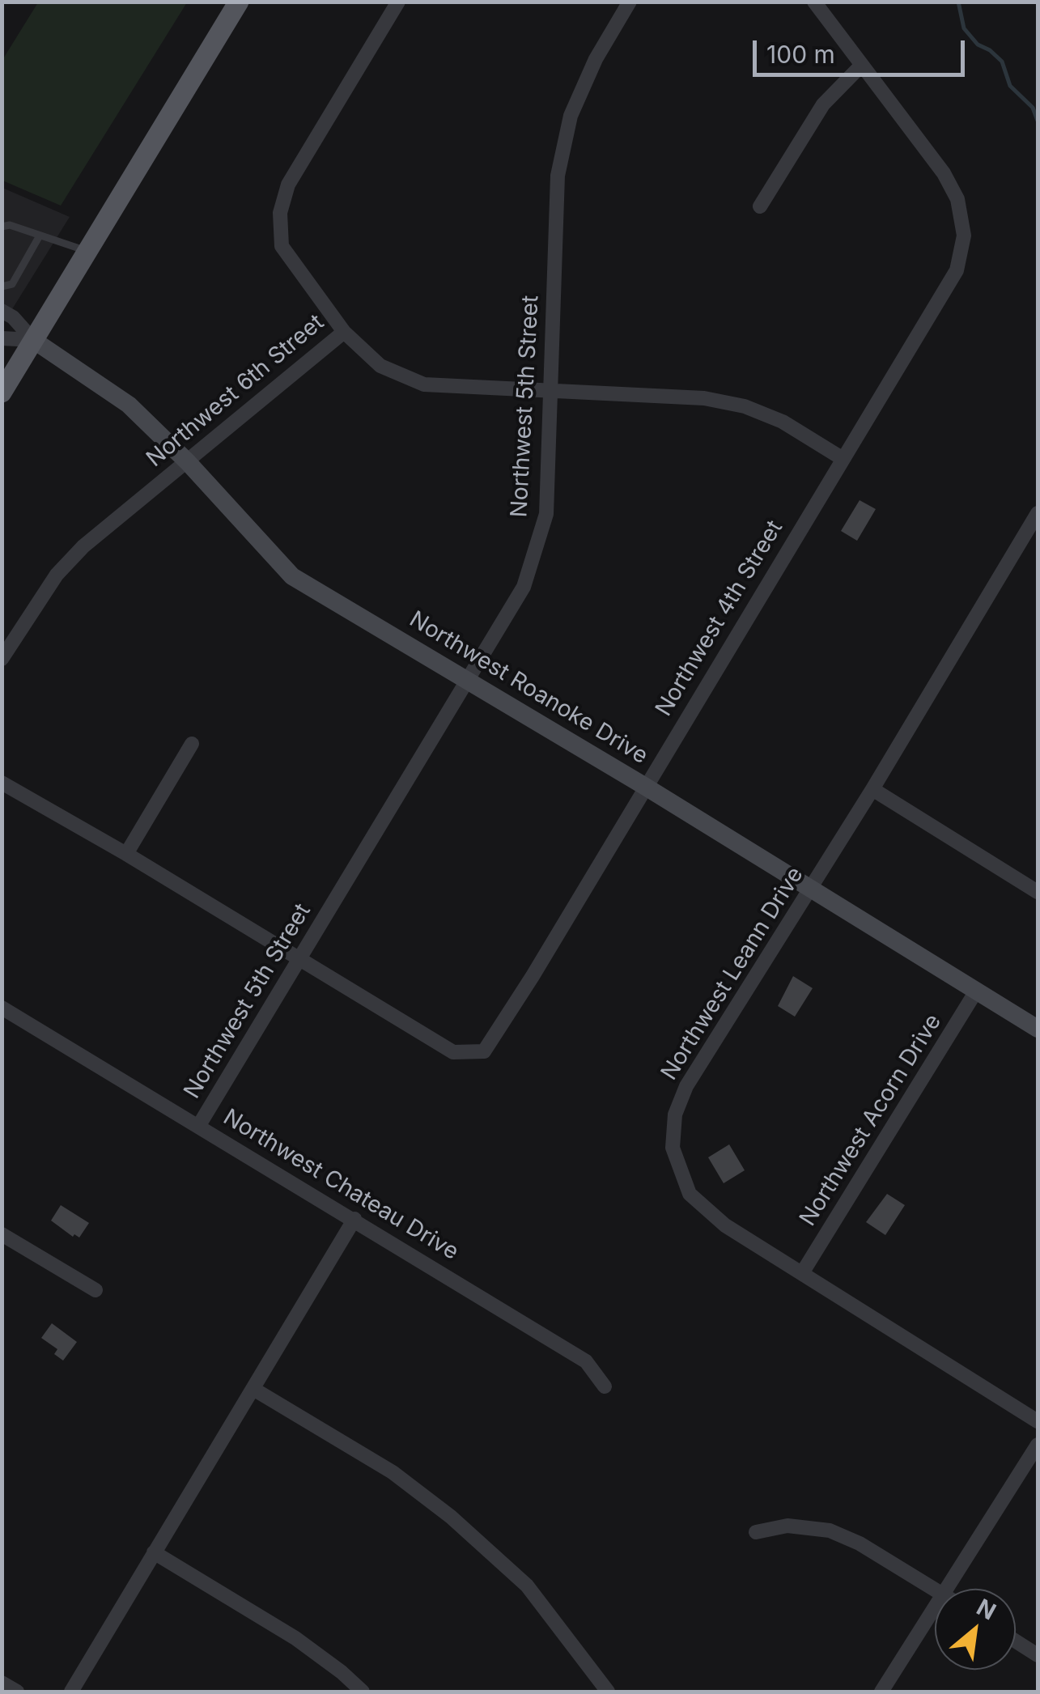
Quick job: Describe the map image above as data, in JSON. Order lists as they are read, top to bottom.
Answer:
{
  "streets": {
    "street": [
      "Northwest 6th Street",
      "Northwest 5th Street",
      "Northwest 4th Street",
      "Northwest Roanoke Drive",
      "Northwest Leann Drive",
      "Northwest Acorn Drive",
      "Northwest Chateau Drive"
    ]
  },
  "crossings": [
    ["Northwest 6th Street", "Northwest Roanoke Drive"],
    ["Northwest 5th Street", "Northwest 4th Street"],
    ["Northwest 5th Street", "Northwest Roanoke Drive"],
    ["Northwest 5th Street", "Northwest Chateau Drive"],
    ["Northwest 4th Street", "Northwest Roanoke Drive"],
    ["Northwest Roanoke Drive", "Northwest Leann Drive"],
    ["Northwest Roanoke Drive", "Northwest Acorn Drive"],
    ["Northwest Leann Drive", "Northwest Acorn Drive"]
  ],
  "scale_bar": "100 m",
  "north": "top right"
}
